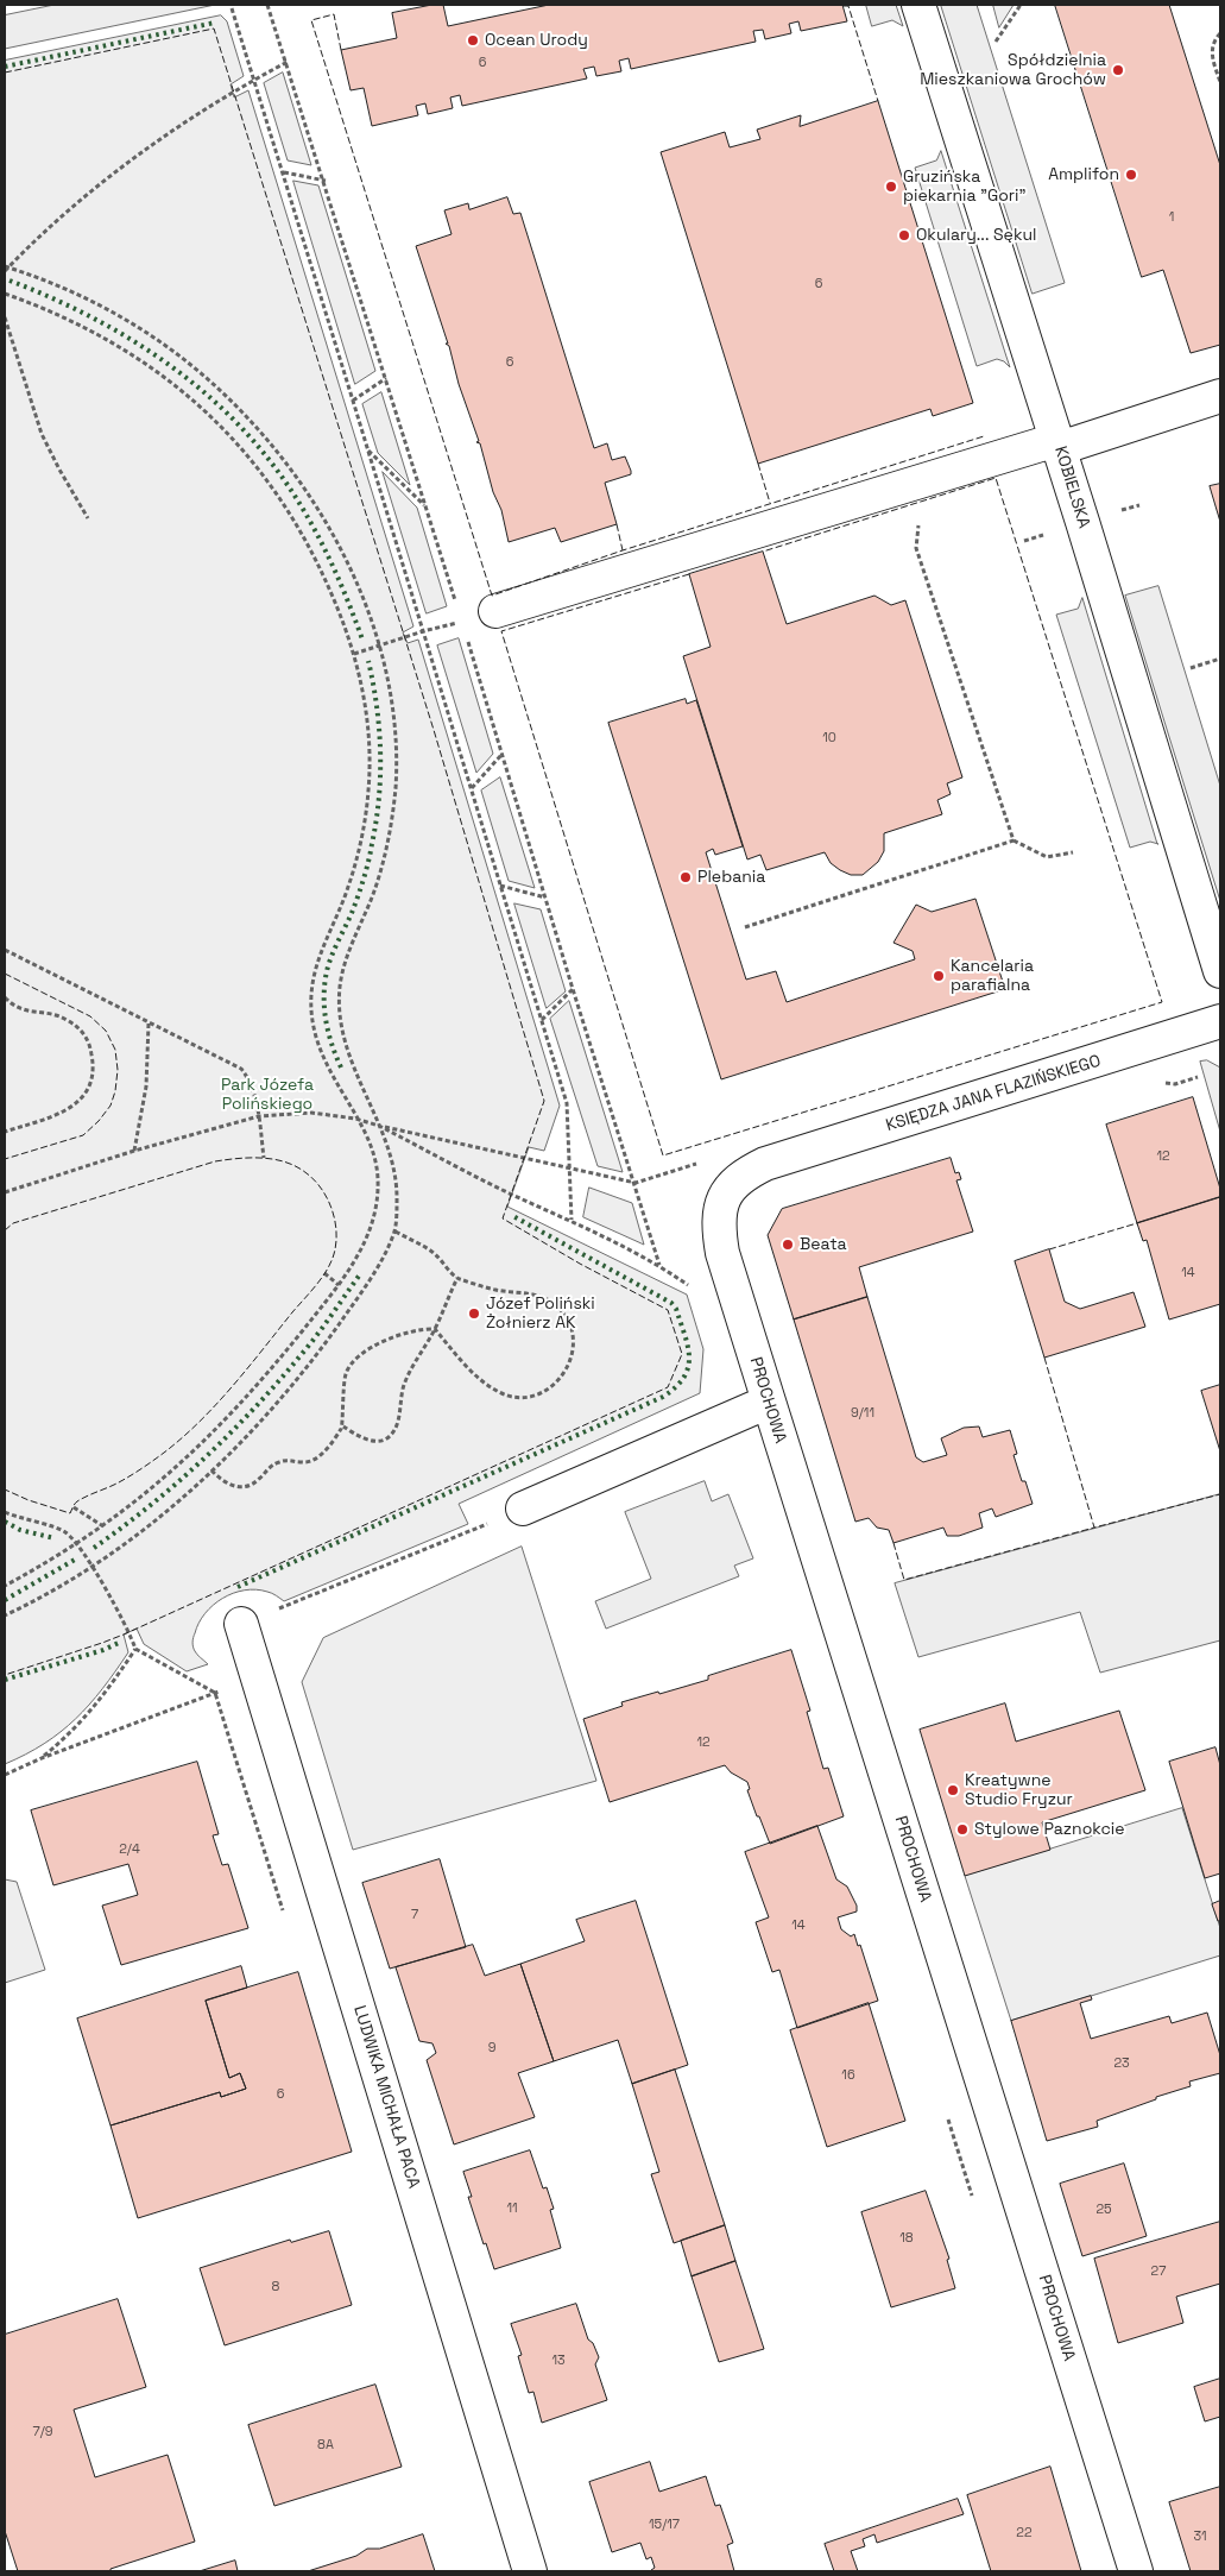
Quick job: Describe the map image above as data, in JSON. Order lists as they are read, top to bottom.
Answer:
{
  "streets": {
    "street": [
      "KOBIELSKA",
      "KSIĘDZA JANA FLAZIŃSKIEGO",
      "PROCHOWA",
      "LUDWIKA MICHAŁA PACA"
    ]
  },
  "crossings": [
    ["KSIĘDZA JANA FLAZIŃSKIEGO", "PROCHOWA"]
  ],
  "parks": ["Park Józefa Polińskiego"],
  "places": [
    "Ocean Urody",
    "Spółdzielnia Mieszkaniowa Grochów",
    "Amplifon",
    "Gruzińska piekarnia \"Gori\"",
    "Okulary... Sękul",
    "Plebania",
    "Kancelaria parafialna",
    "Beata",
    "Józef Poliński Żołnierz AK",
    "Kreatywne Studio Fryzur",
    "Stylowe Paznokcie"
  ],
  "house_numbers": [
    "6",
    "1",
    "6",
    "6",
    "10",
    "12",
    "14",
    "9/11",
    "12",
    "2/4",
    "7",
    "14",
    "9",
    "23",
    "16",
    "6",
    "11",
    "25",
    "18",
    "27",
    "8",
    "13",
    "7/9",
    "8A",
    "15/17",
    "22",
    "31"
  ]
}
